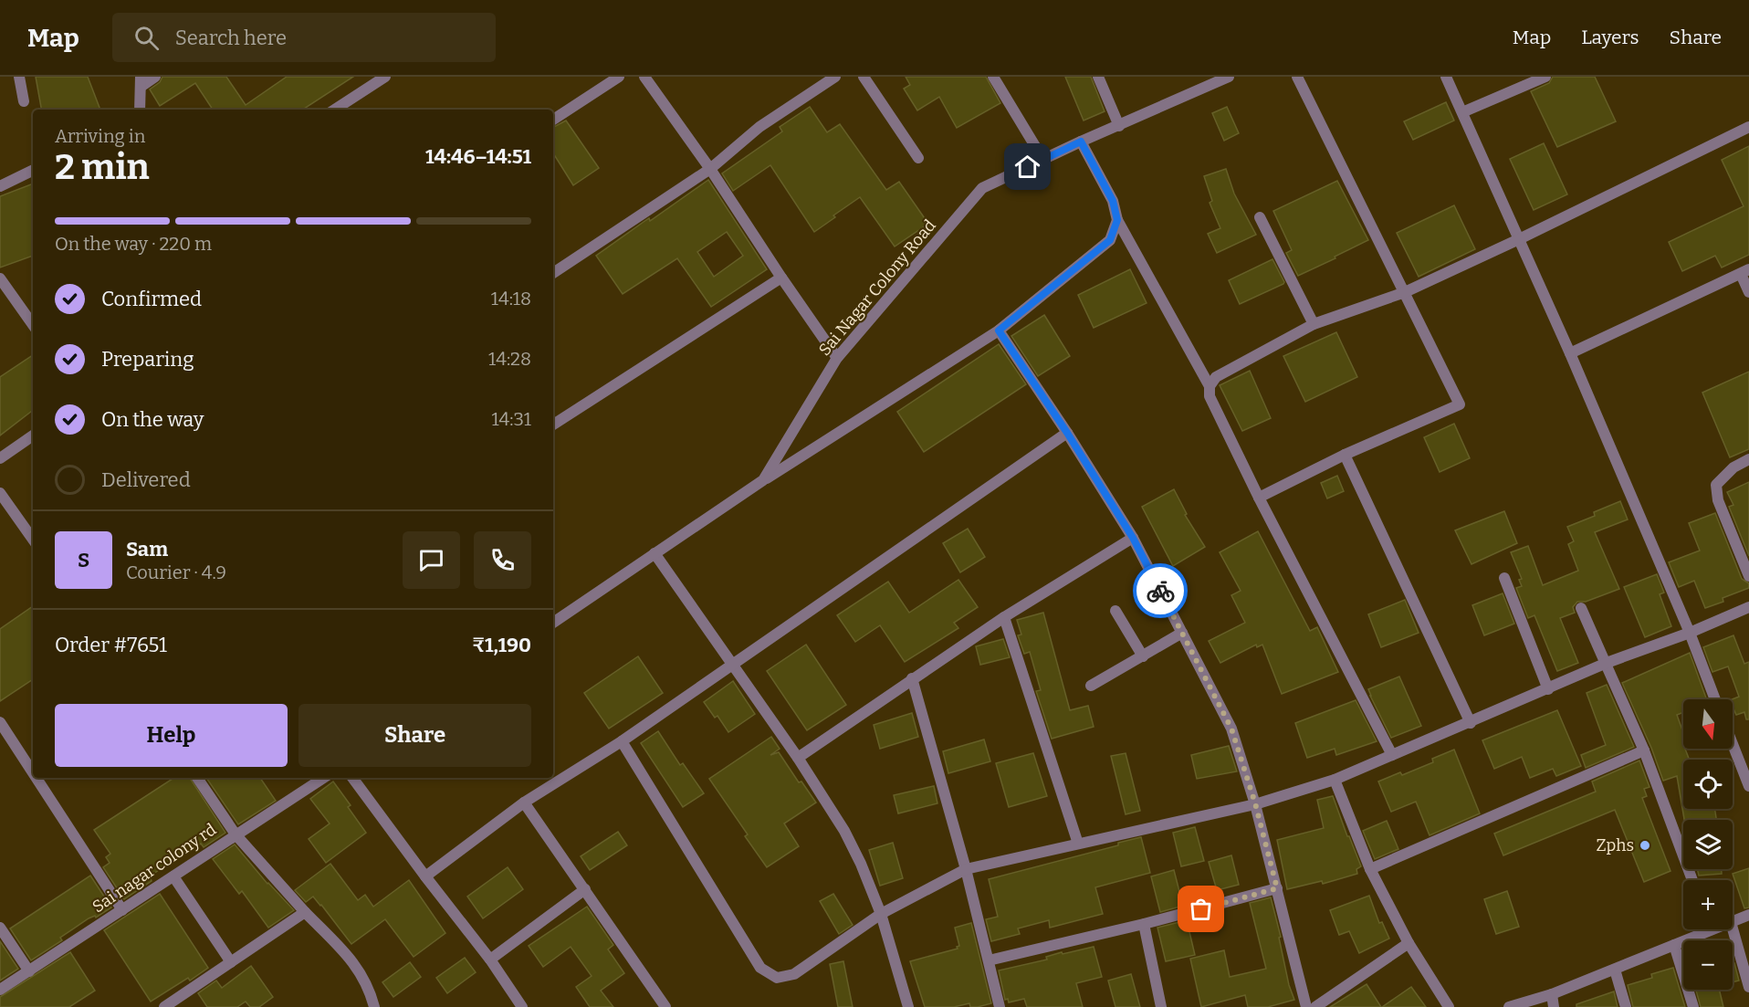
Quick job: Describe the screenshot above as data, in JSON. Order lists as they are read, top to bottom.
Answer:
{
  "streets": {
    "street": ["Sai Nagar Colony Road", "Sai nagar colony rd"]
  },
  "places": ["Zphs"],
  "north": "bottom",
  "page": {
    "header": "Map",
    "search": "Search here",
    "nav": ["Map", "Layers", "Share"],
    "heading": ["2 min", "Arriving in", "14:46–14:51"],
    "panel": [
      "Sam",
      "Courier · 4.9",
      "Order #7651",
      "₹1,190"
    ],
    "bar": "On the way · 220 m",
    "list": [
      ["Confirmed", "14:18"],
      ["Preparing", "14:28"],
      ["On the way", "14:31"],
      "Delivered"
    ],
    "round": "S",
    "buttons": ["Help", "Share"],
    "map_buttons": ["+", "−"]
  }
}
